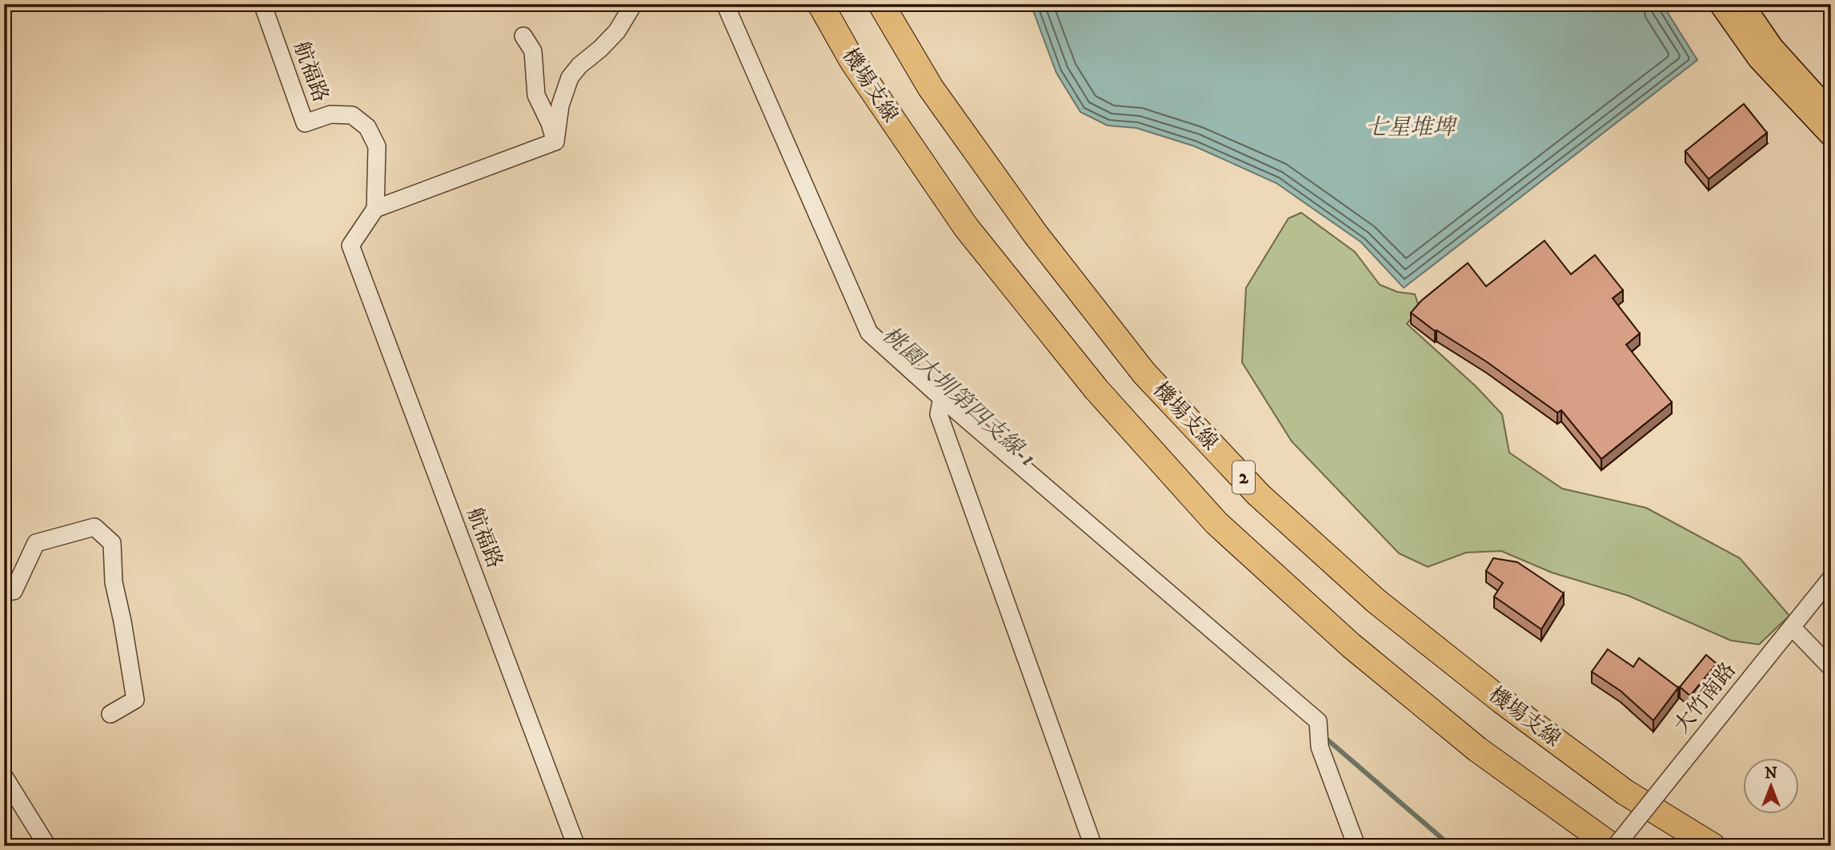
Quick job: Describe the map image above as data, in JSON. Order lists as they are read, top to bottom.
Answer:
{
  "streets": {
    "highway": ["機場支線", "2"],
    "street": ["航福路", "大竹南路"]
  },
  "crossings": [
    ["機場支線", "大竹南路"]
  ],
  "water": ["七星堆埤", "桃園大圳第四支線-1"],
  "north": "top"
}
